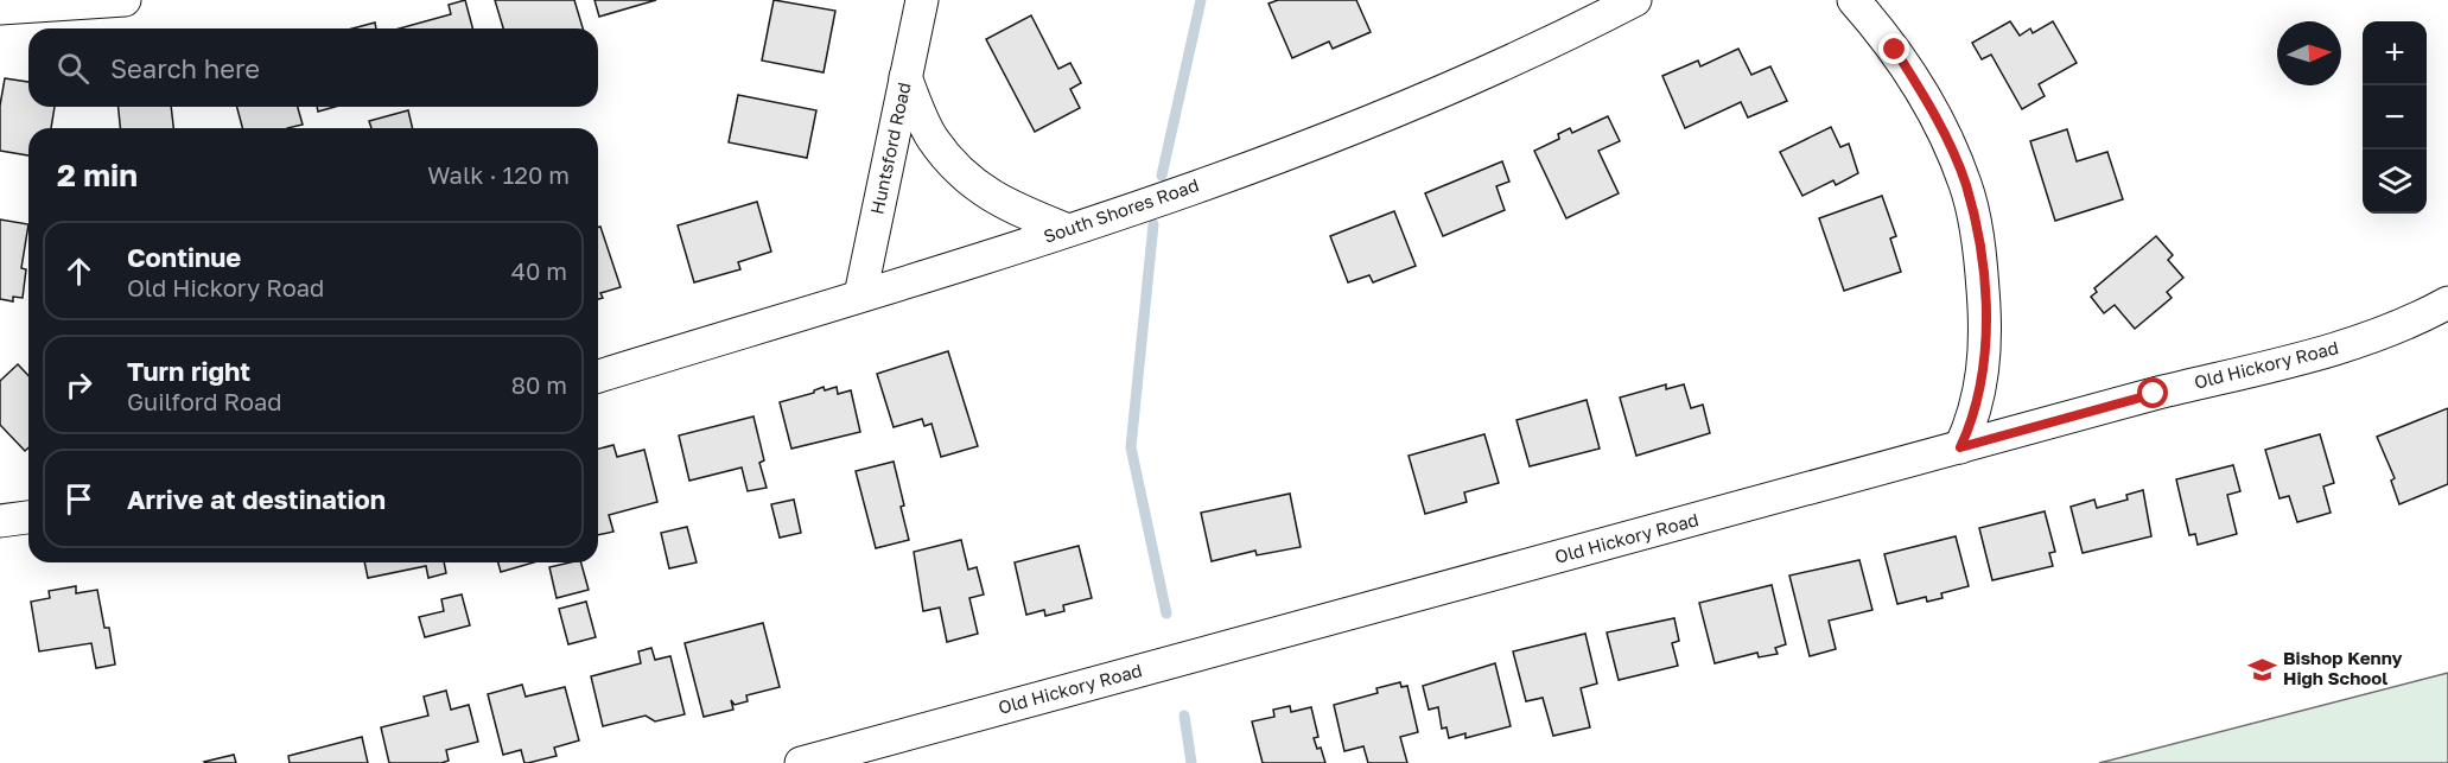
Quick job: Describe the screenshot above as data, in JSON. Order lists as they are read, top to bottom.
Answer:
{
  "streets": {
    "street": ["Huntsford Road", "South Shores Road", "Old Hickory Road"]
  },
  "crossings": [
    ["Huntsford Road", "South Shores Road"]
  ],
  "places": {
    "school or university": ["Bishop Kenny High School"]
  },
  "north": "right",
  "page": {
    "map_buttons": ["+", "−"],
    "search": "Search here",
    "heading": ["2 min", "Walk · 120 m"],
    "list": [
      ["Continue", "Old Hickory Road", "40 m"],
      ["Turn right", "Guilford Road", "80 m"],
      "Arrive at destination"
    ]
  }
}
